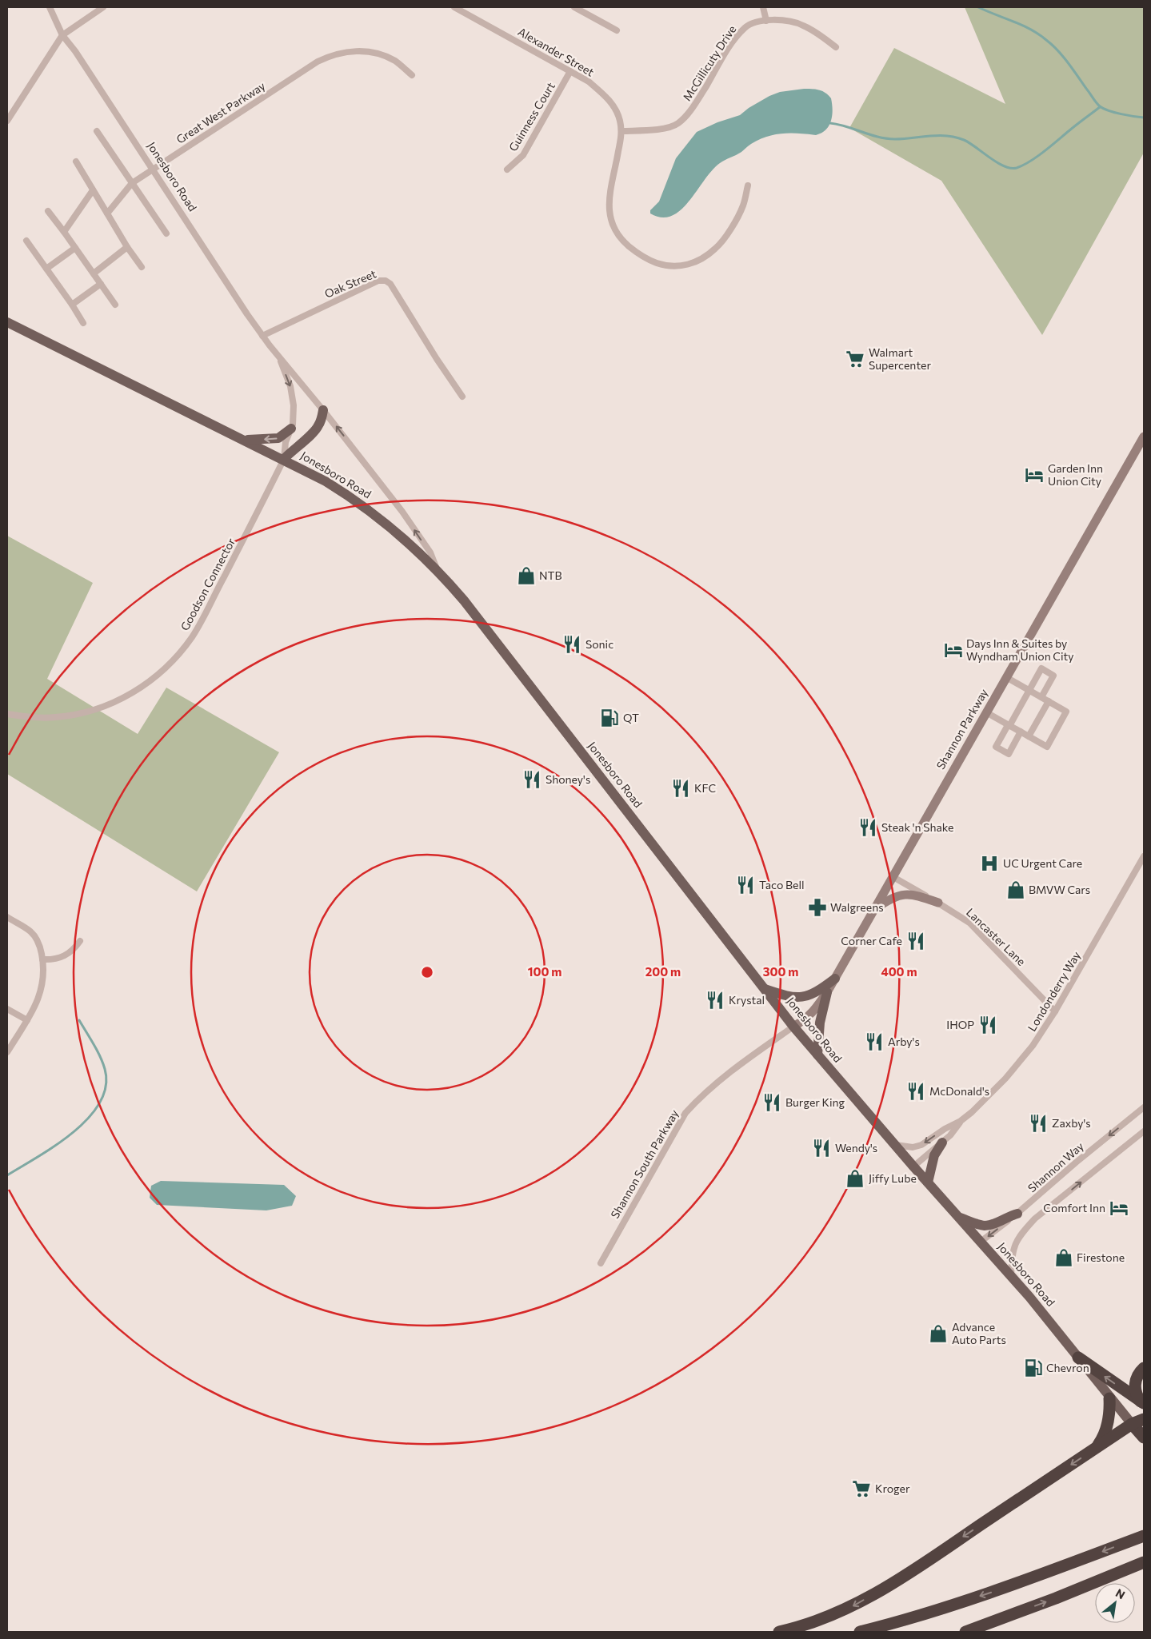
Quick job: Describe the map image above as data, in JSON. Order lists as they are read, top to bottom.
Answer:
{
  "streets": {
    "highway": ["Jonesboro Road"],
    "street": [
      "Alexander Street",
      "McGillicuty Drive",
      "Great West Parkway",
      "Guinness Court",
      "Oak Street",
      "Goodson Connector",
      "Shannon Parkway",
      "Lancaster Lane",
      "Londonderry Way",
      "Shannon South Parkway",
      "Shannon Way"
    ]
  },
  "crossings": [
    ["Alexander Street", "McGillicuty Drive"],
    ["Alexander Street", "Guinness Court"],
    ["Great West Parkway", "Jonesboro Road"],
    ["Jonesboro Road", "Oak Street"],
    ["Jonesboro Road", "Goodson Connector"],
    ["Jonesboro Road", "Shannon Parkway"],
    ["Jonesboro Road", "Londonderry Way"],
    ["Jonesboro Road", "Shannon South Parkway"],
    ["Jonesboro Road", "Shannon Way"],
    ["Shannon Parkway", "Lancaster Lane"],
    ["Shannon Parkway", "Shannon South Parkway"],
    ["Lancaster Lane", "Londonderry Way"]
  ],
  "places": {
    "supermarket": ["Walmart Supercenter", "Kroger"],
    "hotel": ["Garden Inn Union City", "Days Inn & Suites by Wyndham Union City", "Comfort Inn"],
    "shop": [
      "NTB",
      "BMVW Cars",
      "Jiffy Lube",
      "Firestone",
      "Advance Auto Parts"
    ],
    "restaurant": [
      "Sonic",
      "Shoney's",
      "KFC",
      "Steak 'n Shake",
      "Taco Bell",
      "Corner Cafe",
      "Krystal",
      "IHOP",
      "Arby's",
      "McDonald's",
      "Burger King",
      "Zaxby's",
      "Wendy's"
    ],
    "fuel station": ["QT", "Chevron"],
    "hospital": ["UC Urgent Care"],
    "pharmacy": ["Walgreens"]
  },
  "north": "top right",
  "rings": [
    "100 m",
    "200 m",
    "300 m",
    "400 m"
  ]
}
